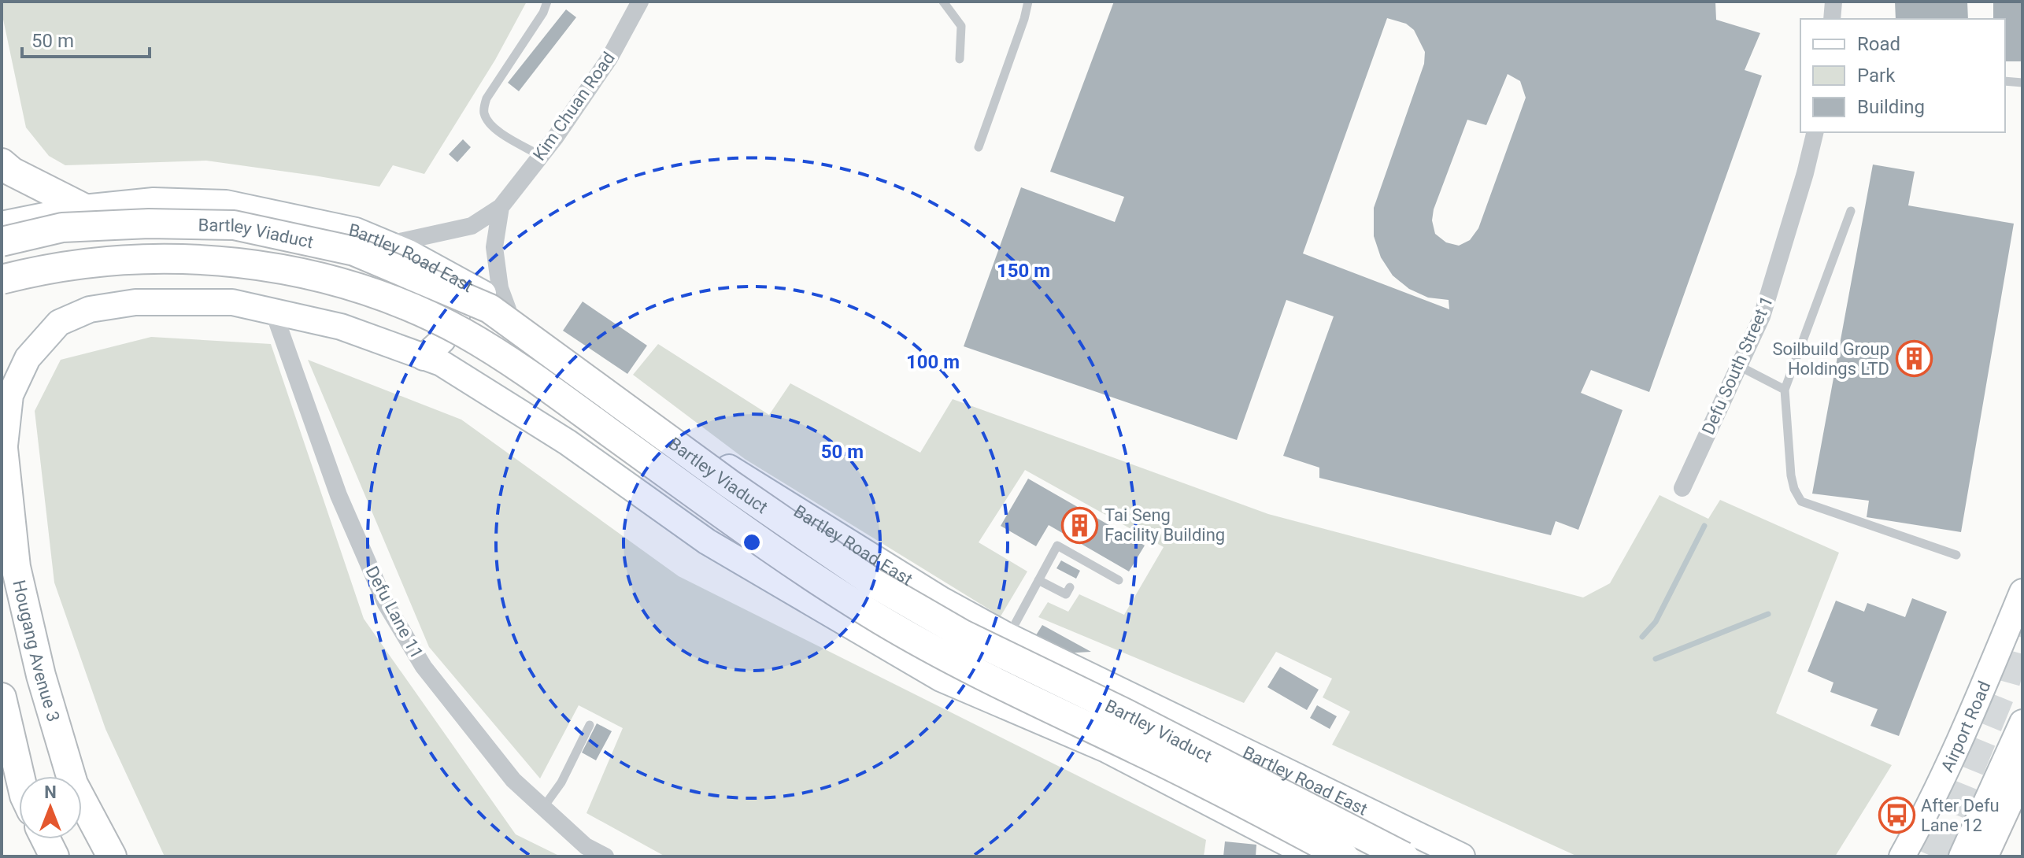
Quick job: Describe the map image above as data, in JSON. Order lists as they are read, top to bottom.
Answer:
{
  "streets": {
    "highway": ["Bartley Viaduct", "Hougang Avenue 3"],
    "main road": ["Bartley Road East", "Airport Road"],
    "street": ["Kim Chuan Road", "Defu South Street 1", "Defu Lane 11"]
  },
  "places": {
    "building": ["Soilbuild Group Holdings LTD", "Tai Seng Facility Building"],
    "bus stop": ["After Defu Lane 12"]
  },
  "legend": ["Road", "Park", "Building"],
  "scale_bar": "50 m",
  "north": "top",
  "rings": ["150 m", "100 m", "50 m"]
}
